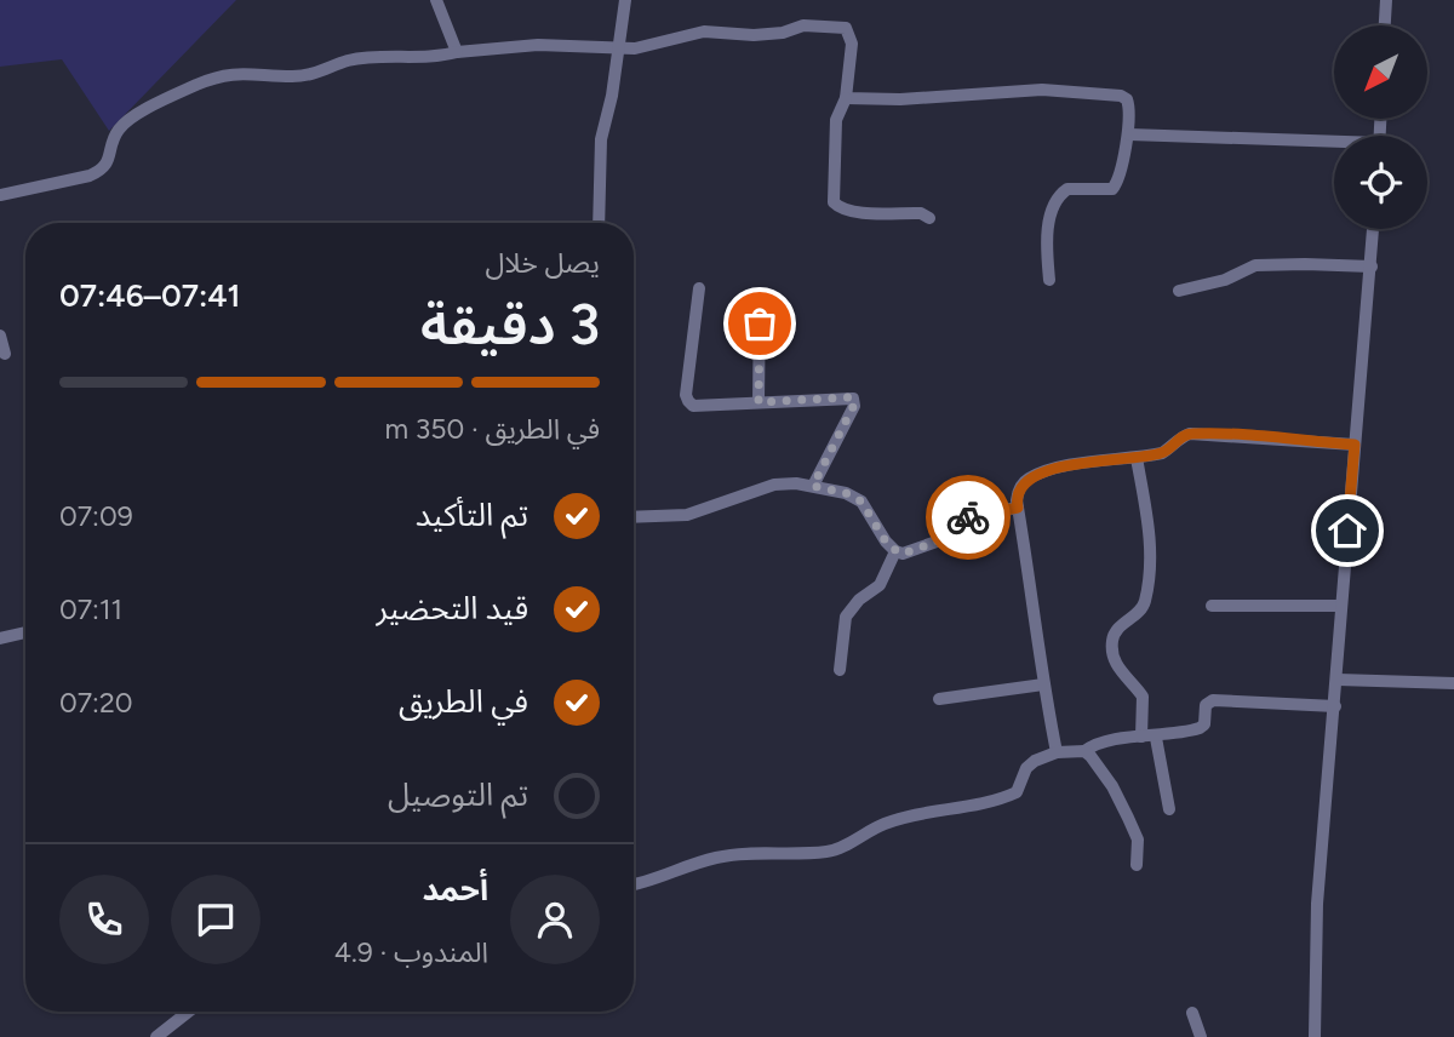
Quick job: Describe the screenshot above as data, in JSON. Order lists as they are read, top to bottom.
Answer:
{
  "north": "bottom left",
  "page": {
    "heading": ["3 دقيقة", "يصل خلال", "07:41–07:46"],
    "panel": ["أحمد", "المندوب · 4.9"],
    "bar": "في الطريق · 350 m",
    "list": [
      ["تم التأكيد", "07:09"],
      ["قيد التحضير", "07:11"],
      ["في الطريق", "07:20"],
      "تم التوصيل"
    ]
  }
}
